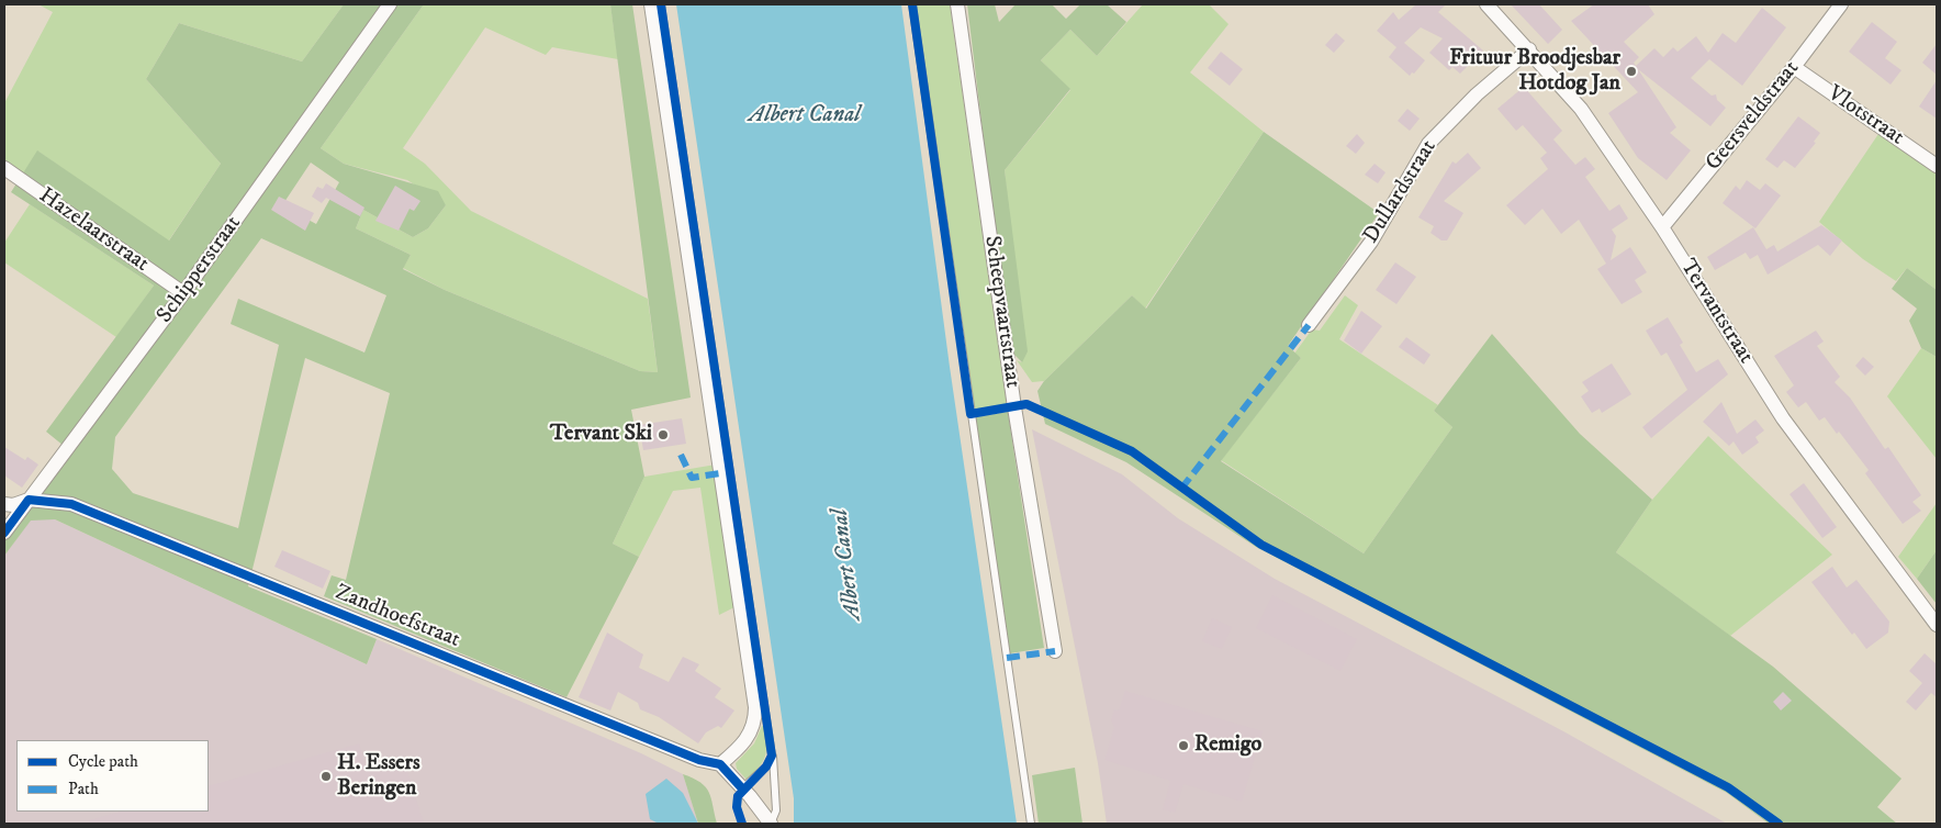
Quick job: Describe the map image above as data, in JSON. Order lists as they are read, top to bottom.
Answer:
{
  "streets": {
    "street": [
      "Geersveldstraat",
      "Vlotstraat",
      "Dullardstraat",
      "Hazelaarstraat",
      "Schipperstraat",
      "Scheepvaartstraat",
      "Tervantstraat",
      "Zandhoefstraat"
    ]
  },
  "crossings": [
    ["Geersveldstraat", "Vlotstraat"],
    ["Geersveldstraat", "Tervantstraat"],
    ["Dullardstraat", "Tervantstraat"],
    ["Hazelaarstraat", "Schipperstraat"],
    ["Schipperstraat", "Zandhoefstraat"]
  ],
  "water": ["Albert Canal"],
  "places": [
    "Frituur Broodjesbar Hotdog Jan",
    "Tervant Ski",
    "Remigo",
    "H. Essers Beringen"
  ],
  "legend": ["Cycle path", "Path"]
}
